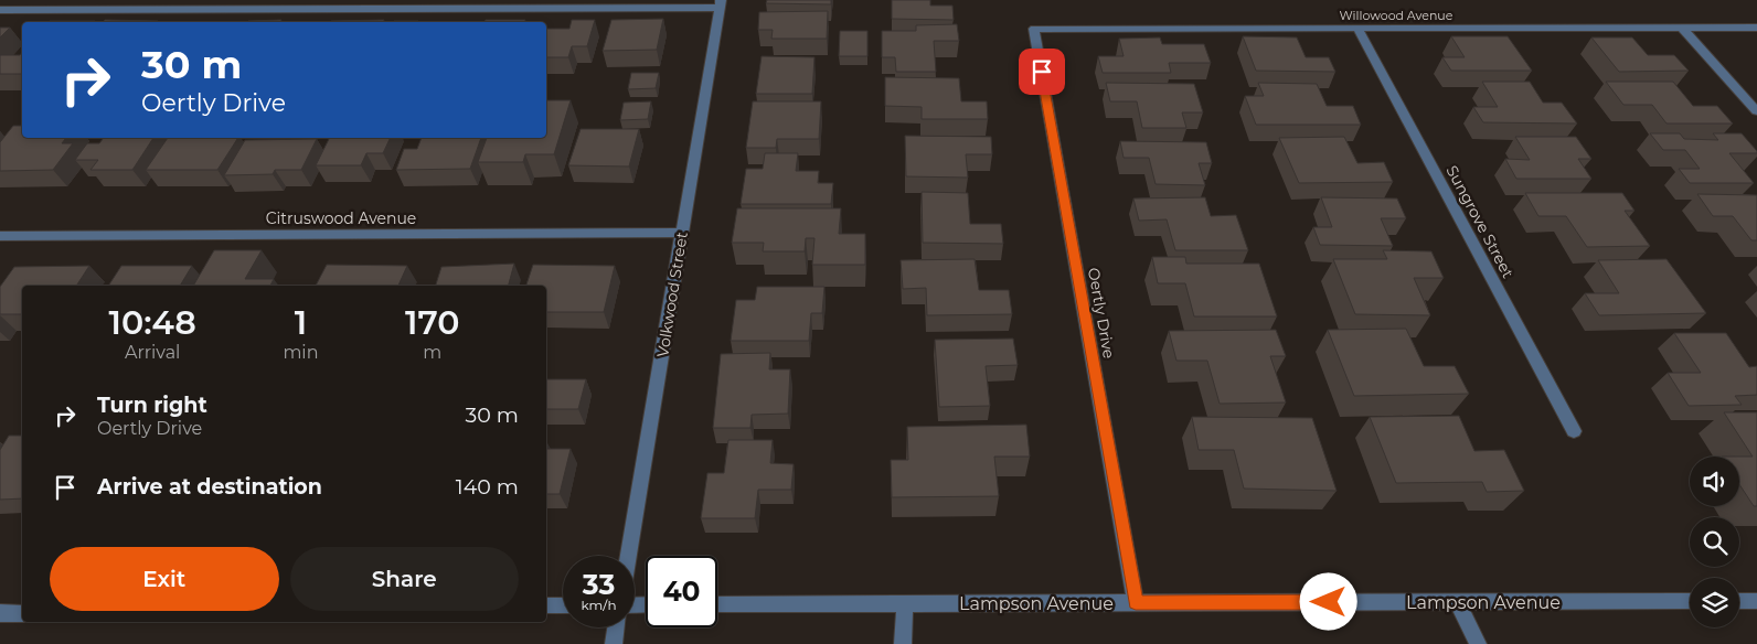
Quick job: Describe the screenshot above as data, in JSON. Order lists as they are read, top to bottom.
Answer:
{
  "streets": {
    "street": [
      "Willowood Avenue",
      "Citruswood Avenue",
      "Sungrove Street",
      "Volkwood Street",
      "Oertly Drive",
      "Lampson Avenue"
    ]
  },
  "crossings": [
    ["Willowood Avenue", "Sungrove Street"],
    ["Willowood Avenue", "Oertly Drive"],
    ["Citruswood Avenue", "Volkwood Street"],
    ["Oertly Drive", "Lampson Avenue"]
  ],
  "page": {
    "turn": ["30 m", "Oertly Drive"],
    "eta": [
      "10:48",
      "Arrival",
      "1",
      "min",
      "170",
      "m"
    ],
    "list": [
      {
        "name": "Turn right",
        "note": "Oertly Drive",
        "value": "30 m"
      },
      {
        "name": "Arrive at destination",
        "value": "140 m"
      }
    ],
    "buttons": ["Exit", "Share"],
    "speed": "33 km/h",
    "limit": "40"
  }
}
